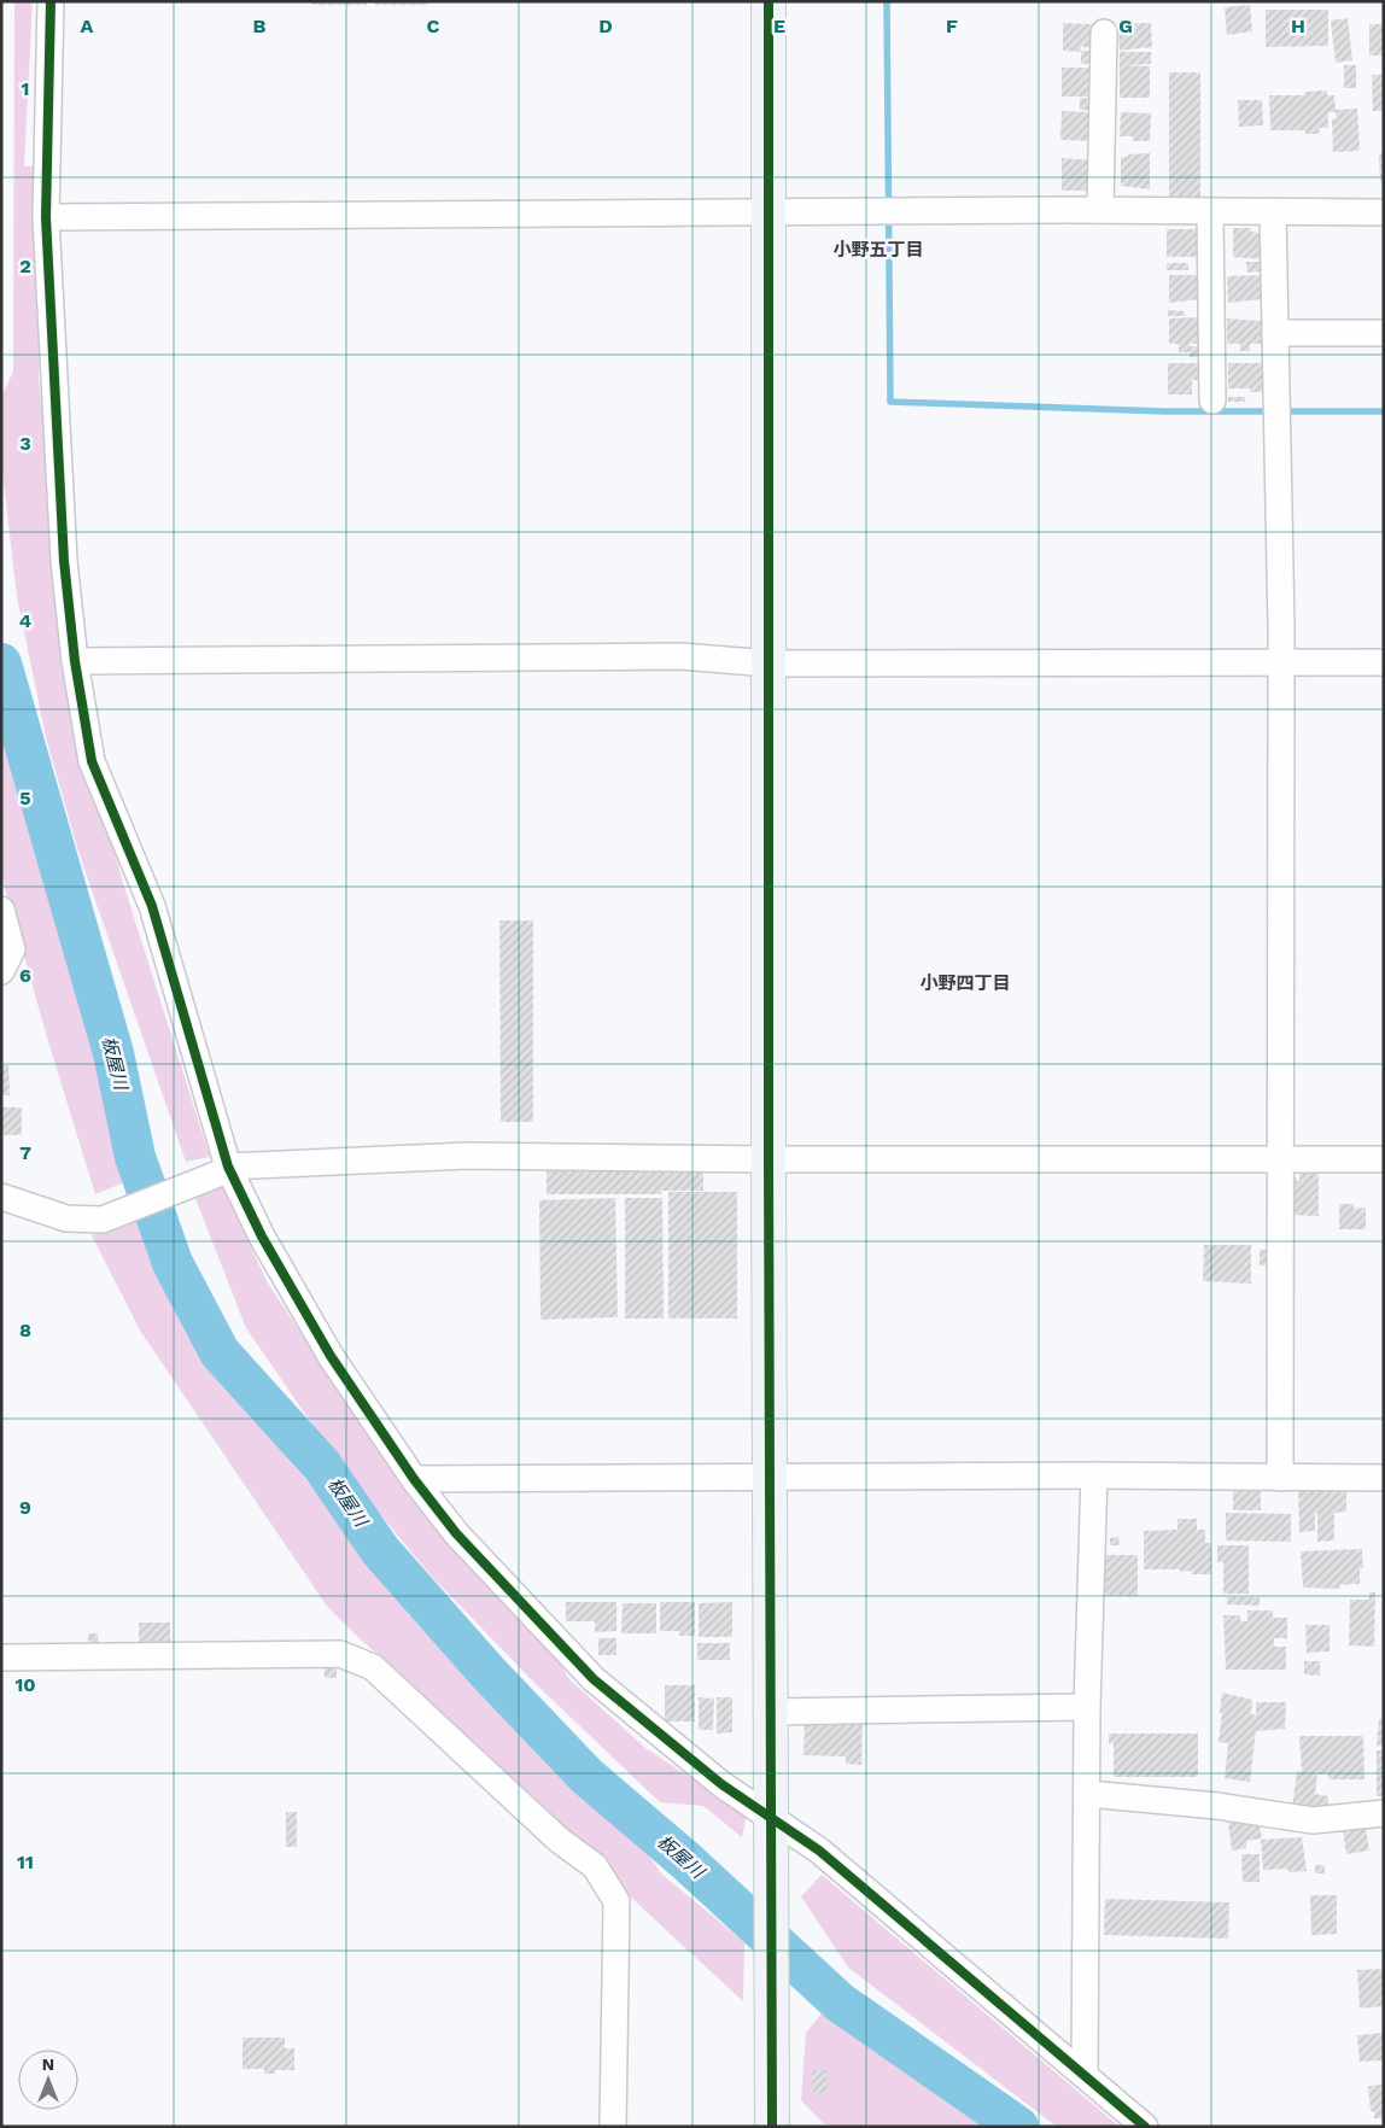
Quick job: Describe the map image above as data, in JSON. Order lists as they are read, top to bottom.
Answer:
{
  "districts": ["小野五丁目", "小野四丁目"],
  "water": ["板屋川"],
  "north": "top",
  "grid": {
    "columns": [
      "A",
      "B",
      "C",
      "D",
      "E",
      "F",
      "G",
      "H"
    ],
    "rows": [
      "1",
      "2",
      "3",
      "4",
      "5",
      "6",
      "7",
      "8",
      "9",
      "10",
      "11"
    ]
  }
}
